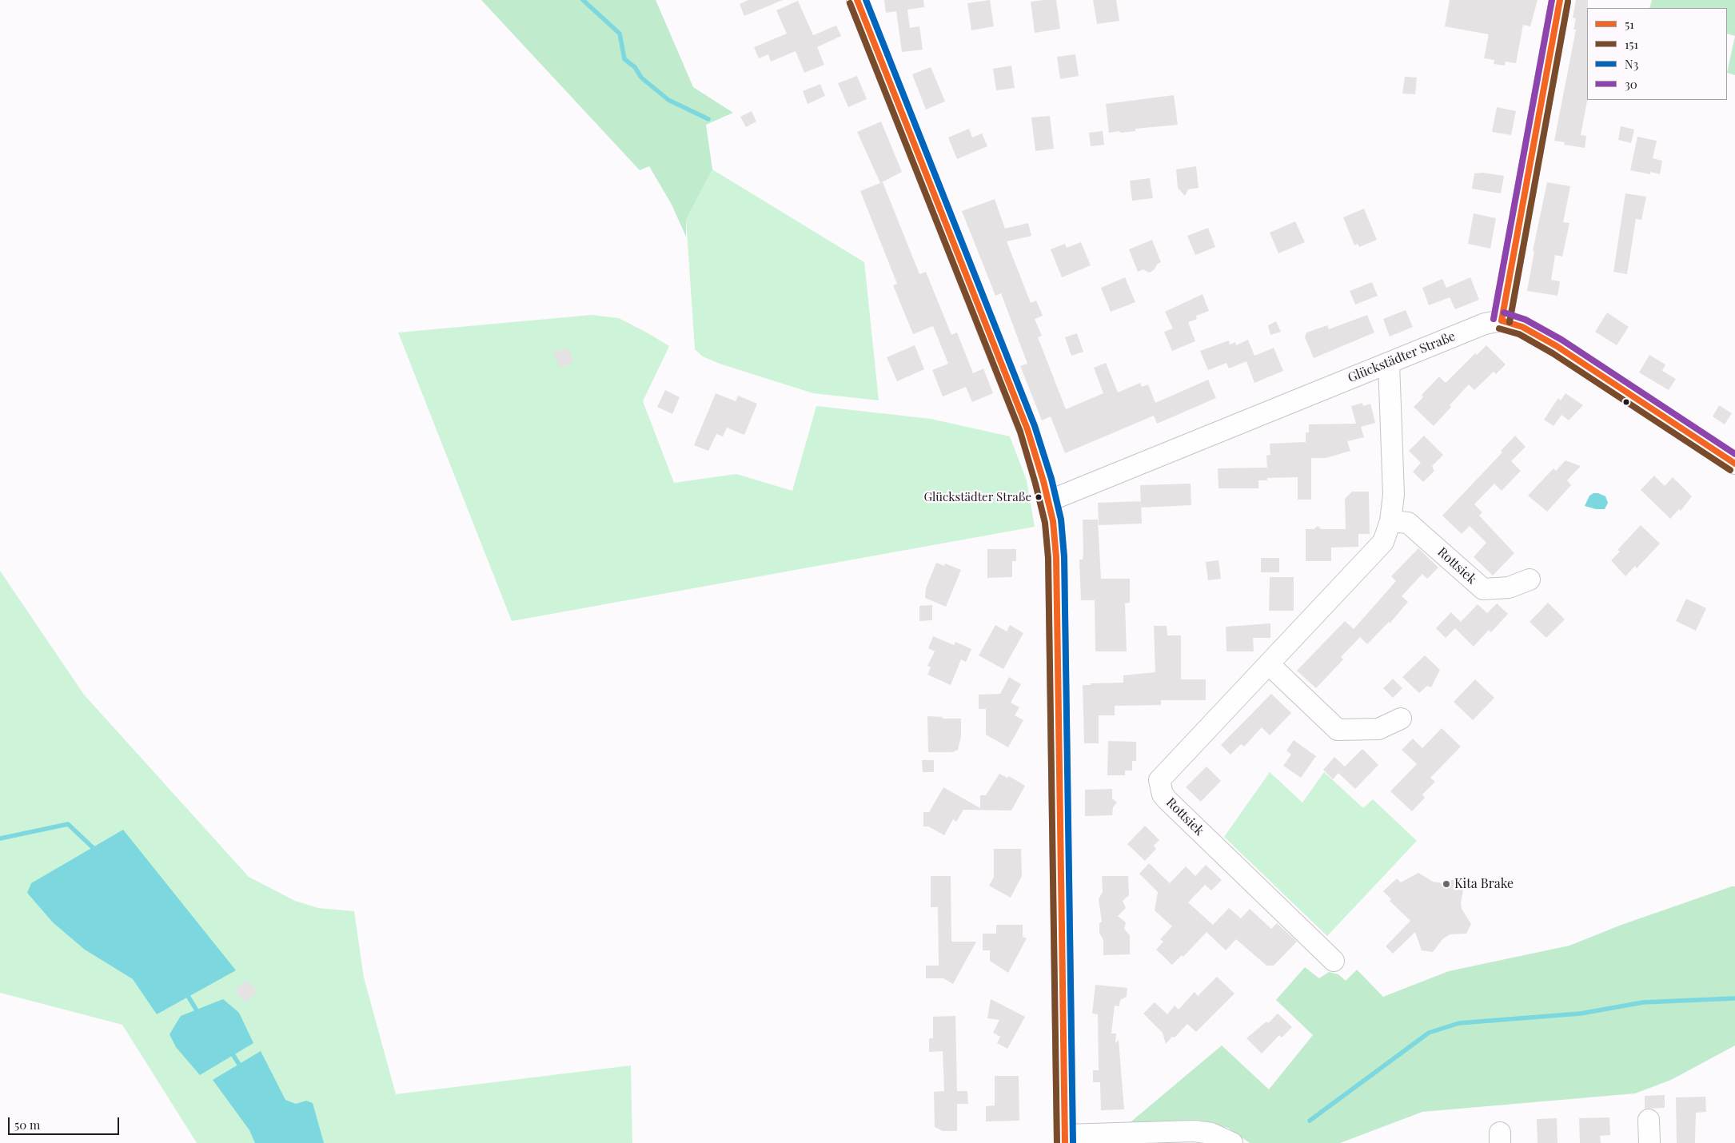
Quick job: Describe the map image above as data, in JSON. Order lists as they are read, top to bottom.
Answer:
{
  "streets": {
    "street": ["Glückstädter Straße", "Rottsiek"]
  },
  "crossings": [
    ["Glückstädter Straße", "Rottsiek"]
  ],
  "places": ["Glückstädter Straße", "Kita Brake"],
  "lines": [
    "transit line 51",
    "transit line N3",
    "transit line 30",
    "transit line 151"
  ],
  "legend": [
    "51",
    "151",
    "N3",
    "30"
  ],
  "scale_bar": "50 m"
}
